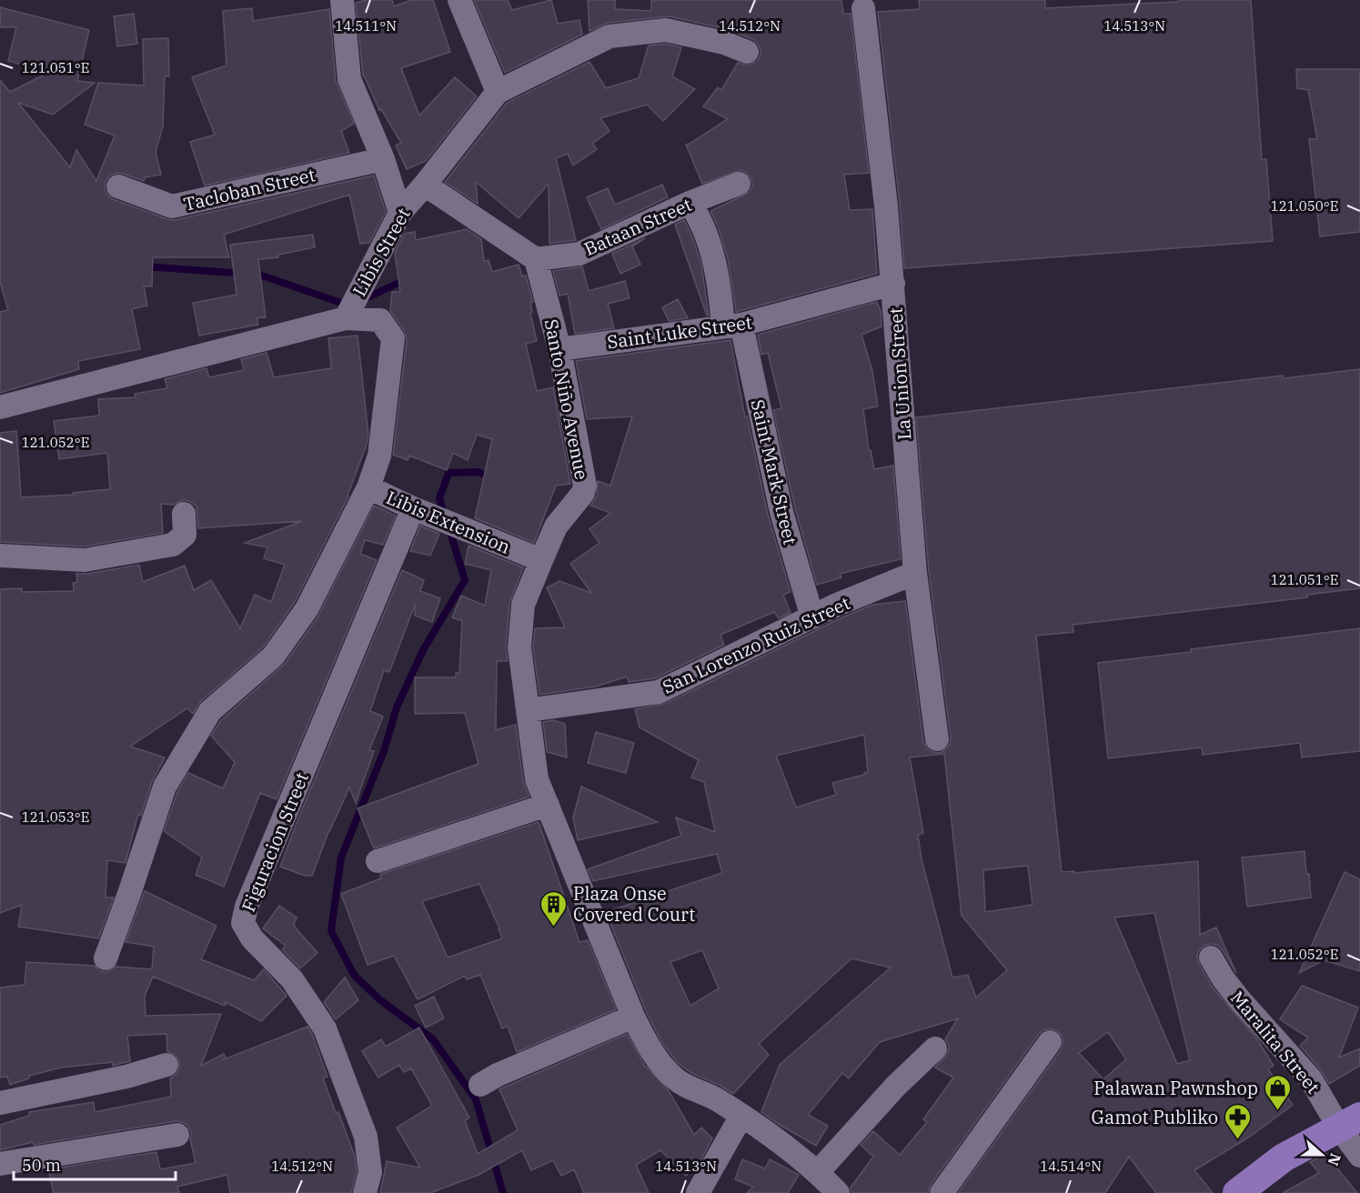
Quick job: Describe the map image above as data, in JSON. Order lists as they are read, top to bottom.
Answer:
{
  "streets": {
    "street": [
      "Tacloban Street",
      "Bataan Street",
      "Libis Street",
      "Saint Luke Street",
      "La Union Street",
      "Santo Niño Avenue",
      "Saint Mark Street",
      "Libis Extension",
      "San Lorenzo Ruiz Street",
      "Figuracion Street",
      "Maralita Street"
    ]
  },
  "crossings": [
    ["Bataan Street", "Santo Niño Avenue"],
    ["Bataan Street", "Saint Mark Street"],
    ["Libis Street", "Libis Extension"],
    ["Saint Luke Street", "La Union Street"],
    ["Saint Luke Street", "Santo Niño Avenue"],
    ["Saint Luke Street", "Saint Mark Street"],
    ["La Union Street", "San Lorenzo Ruiz Street"],
    ["Santo Niño Avenue", "Libis Extension"],
    ["Santo Niño Avenue", "San Lorenzo Ruiz Street"],
    ["Saint Mark Street", "San Lorenzo Ruiz Street"],
    ["Libis Extension", "Figuracion Street"]
  ],
  "places": {
    "building": ["Plaza Onse Covered Court"],
    "shop": ["Palawan Pawnshop"],
    "pharmacy": ["Gamot Publiko"]
  },
  "scale_bar": "50 m",
  "north": "right",
  "coordinates": [
    "14.511°N",
    "14.512°N",
    "14.513°N",
    "121.051°E",
    "121.050°E",
    "121.052°E",
    "121.053°E",
    "14.514°N"
  ]
}
